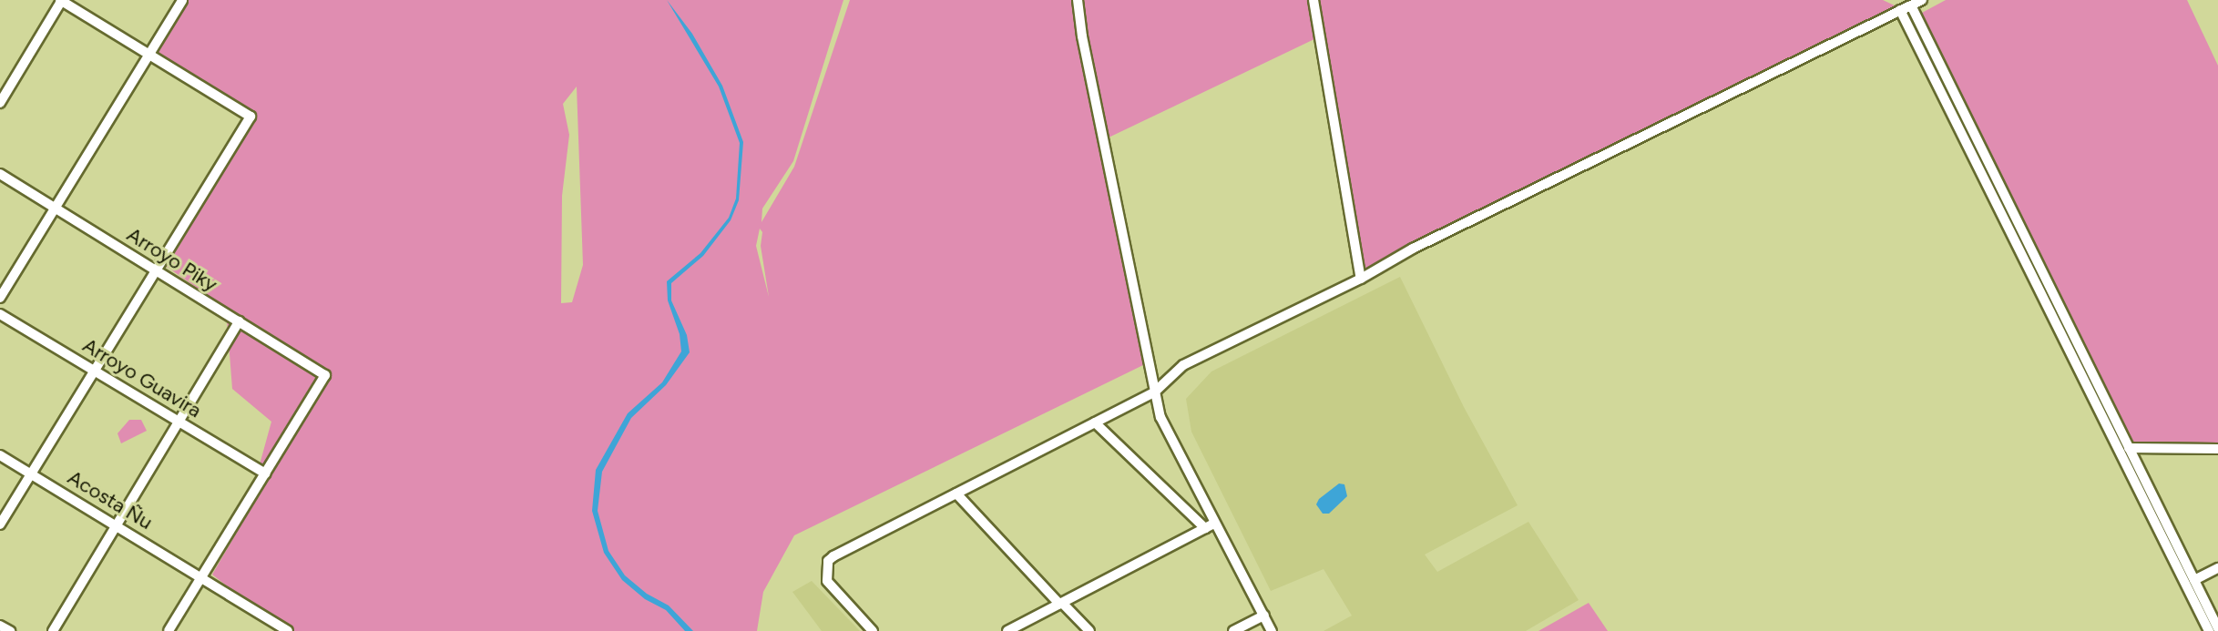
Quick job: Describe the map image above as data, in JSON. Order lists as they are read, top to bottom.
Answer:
{
  "streets": {
    "street": ["Arroyo Piky", "Arroyo Guavira", "Acosta Ñu"]
  },
  "crossings": [
    ["Arroyo Piky", "Arroyo Guavira"]
  ]
}
